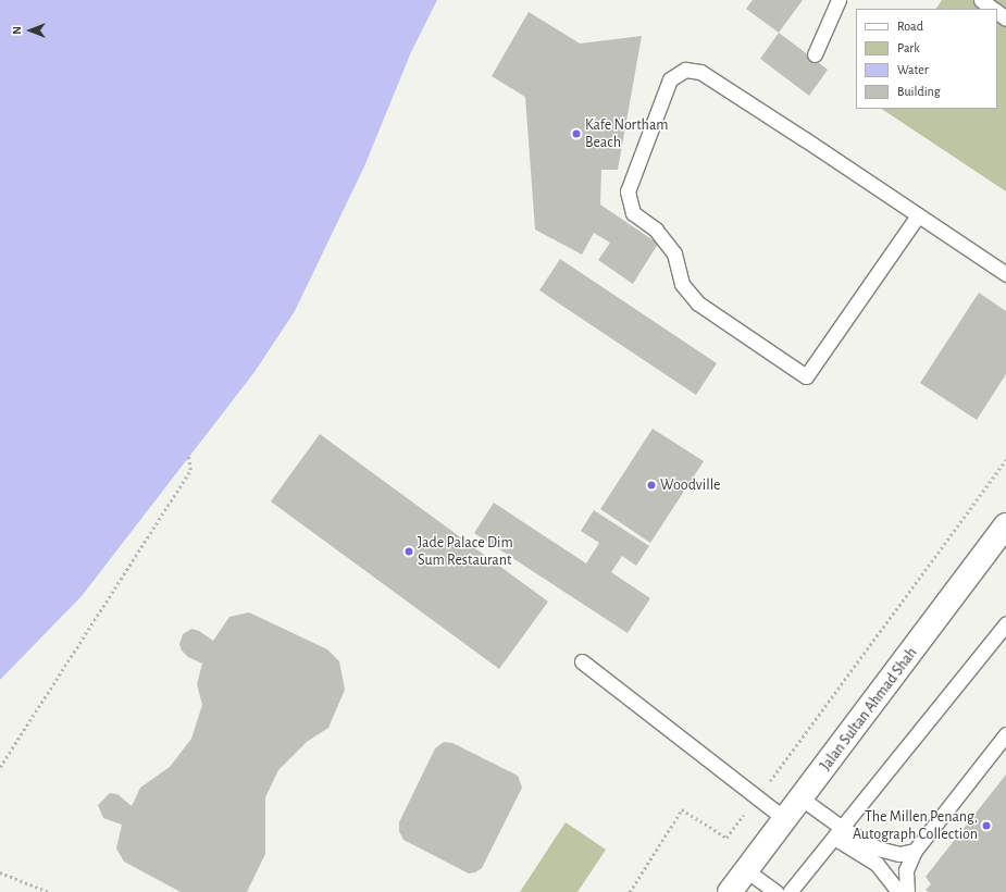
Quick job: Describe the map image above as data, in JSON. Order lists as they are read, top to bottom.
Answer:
{
  "streets": {
    "main road": ["Jalan Sultan Ahmad Shah"]
  },
  "places": [
    "Kafe Northam Beach",
    "Woodville",
    "Jade Palace Dim Sum Restaurant",
    "The Millen Penang, Autograph Collection"
  ],
  "legend": [
    "Road",
    "Park",
    "Water",
    "Building"
  ],
  "north": "left"
}
